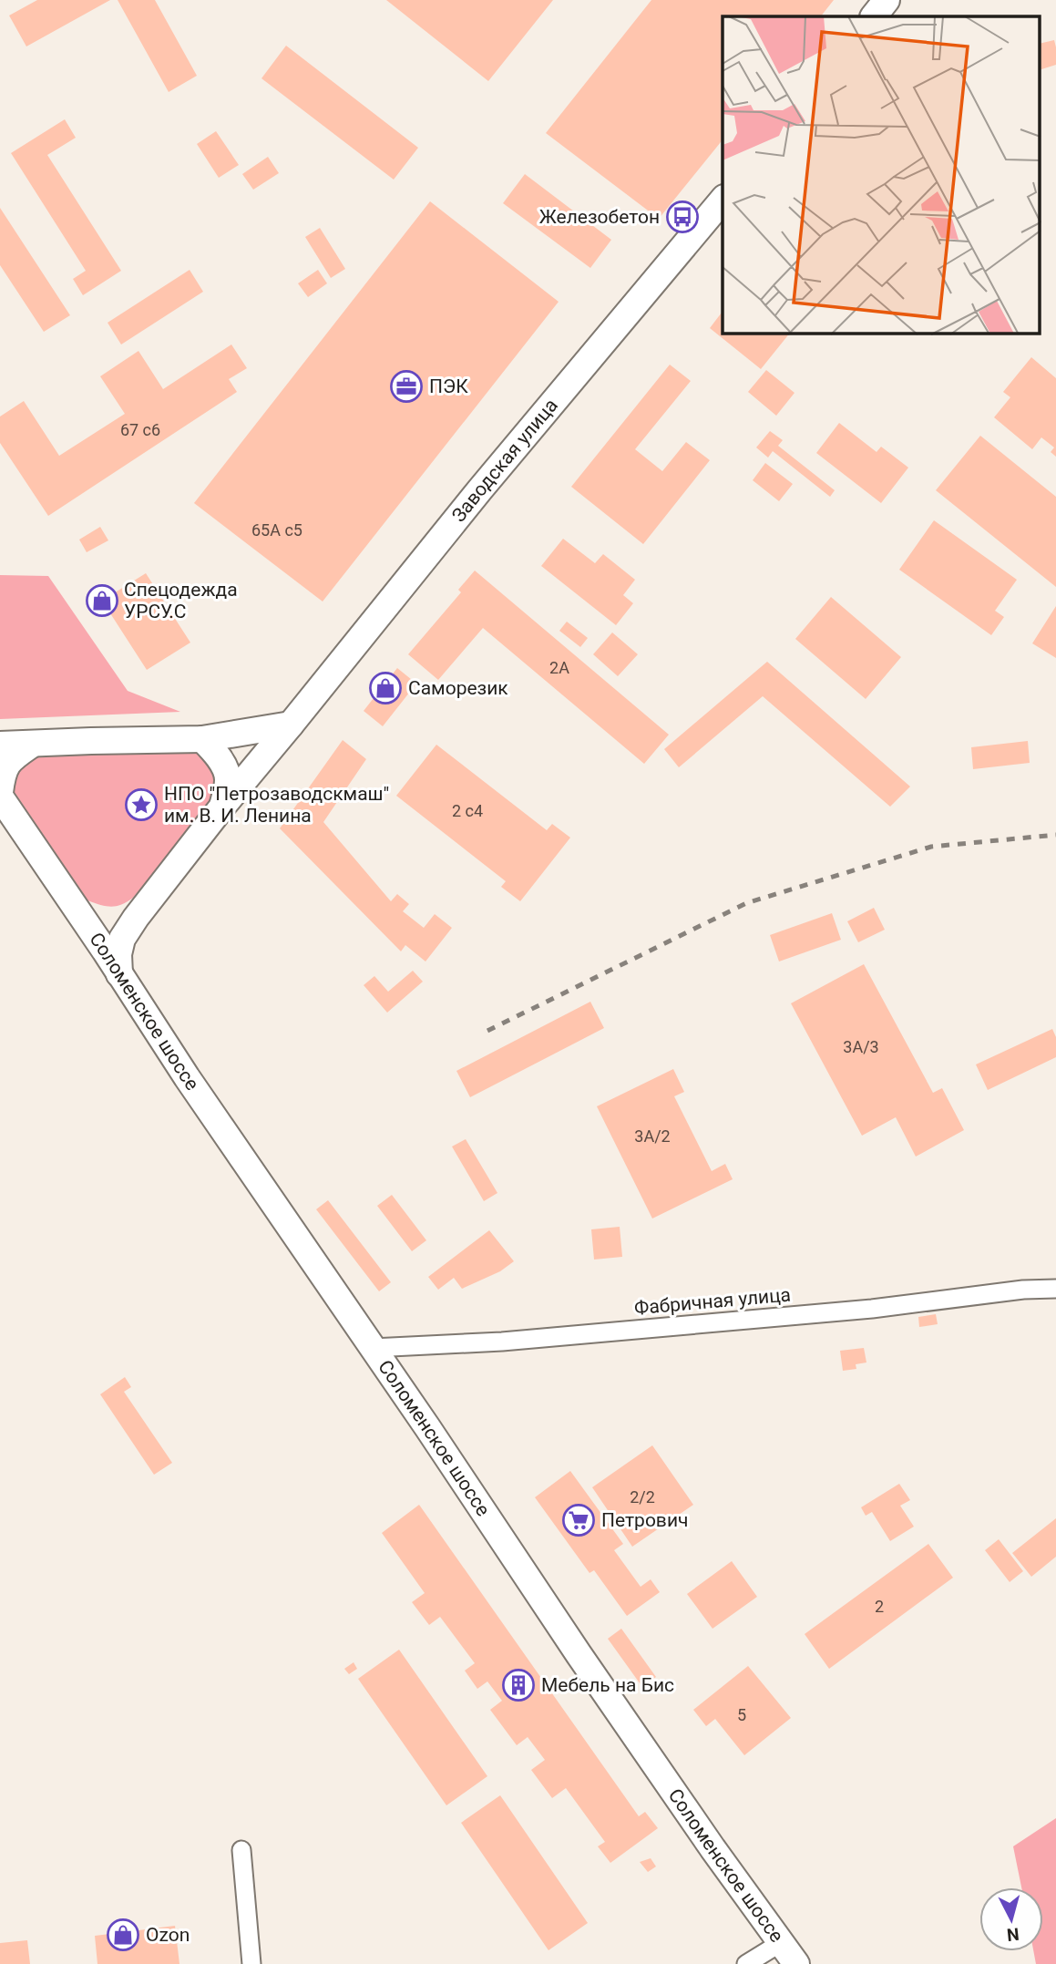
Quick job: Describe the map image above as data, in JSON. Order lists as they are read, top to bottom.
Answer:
{
  "streets": {
    "main road": ["Заводская улица", "Соломенское шоссе"],
    "street": ["Фабричная улица"]
  },
  "crossings": [
    ["Заводская улица", "Соломенское шоссе"],
    ["Соломенское шоссе", "Фабричная улица"]
  ],
  "places": {
    "bus stop": ["Железобетон"],
    "office": ["ПЭК"],
    "shop": ["Спецодежда УРСУ.С", "Саморезик", "Ozon"],
    "place": ["НПО \"Петрозаводскмаш\" им. В. И. Ленина"],
    "supermarket": ["Петрович"],
    "building": ["Мебель на Бис"]
  },
  "house_numbers": [
    "67 с6",
    "65А с5",
    "2А",
    "2 с4",
    "3А/3",
    "3А/2",
    "2/2",
    "2",
    "5"
  ],
  "north": "bottom"
}
